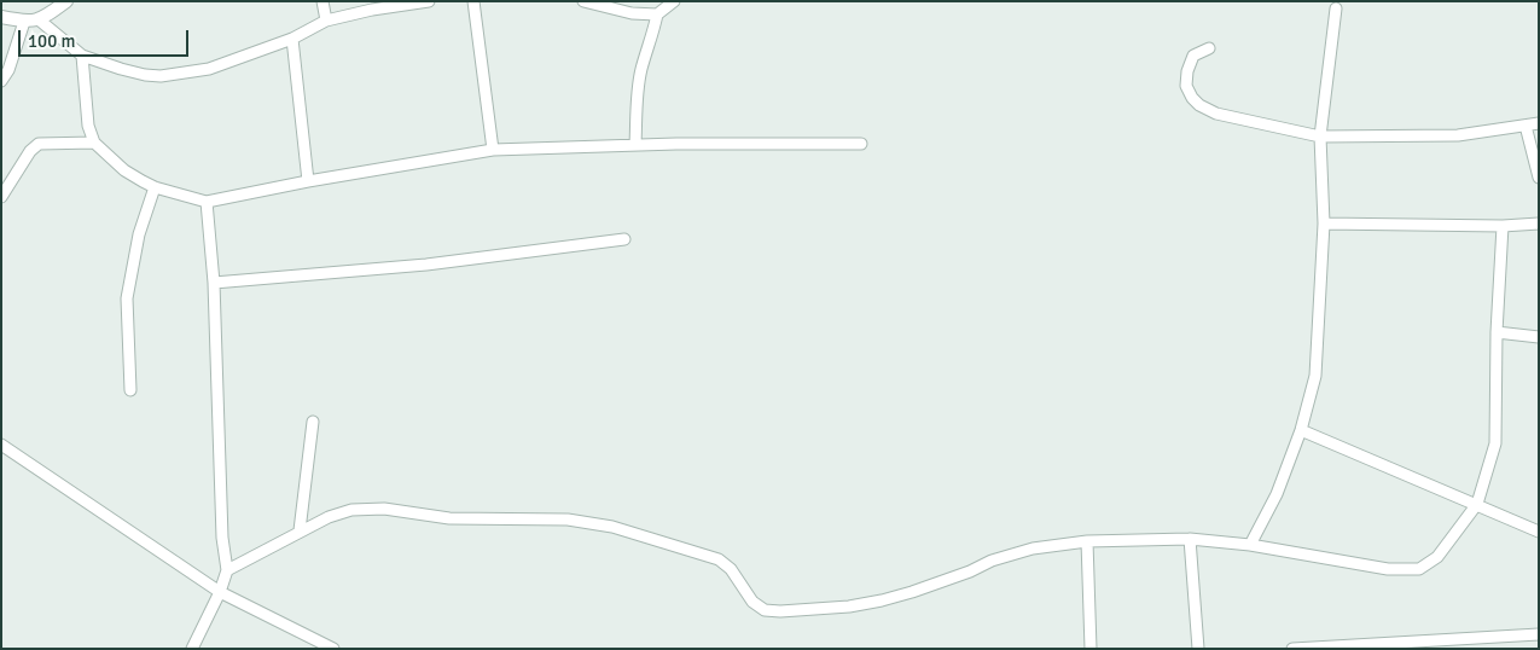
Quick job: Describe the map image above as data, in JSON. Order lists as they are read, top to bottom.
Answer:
{
  "scale_bar": "100 m"
}
